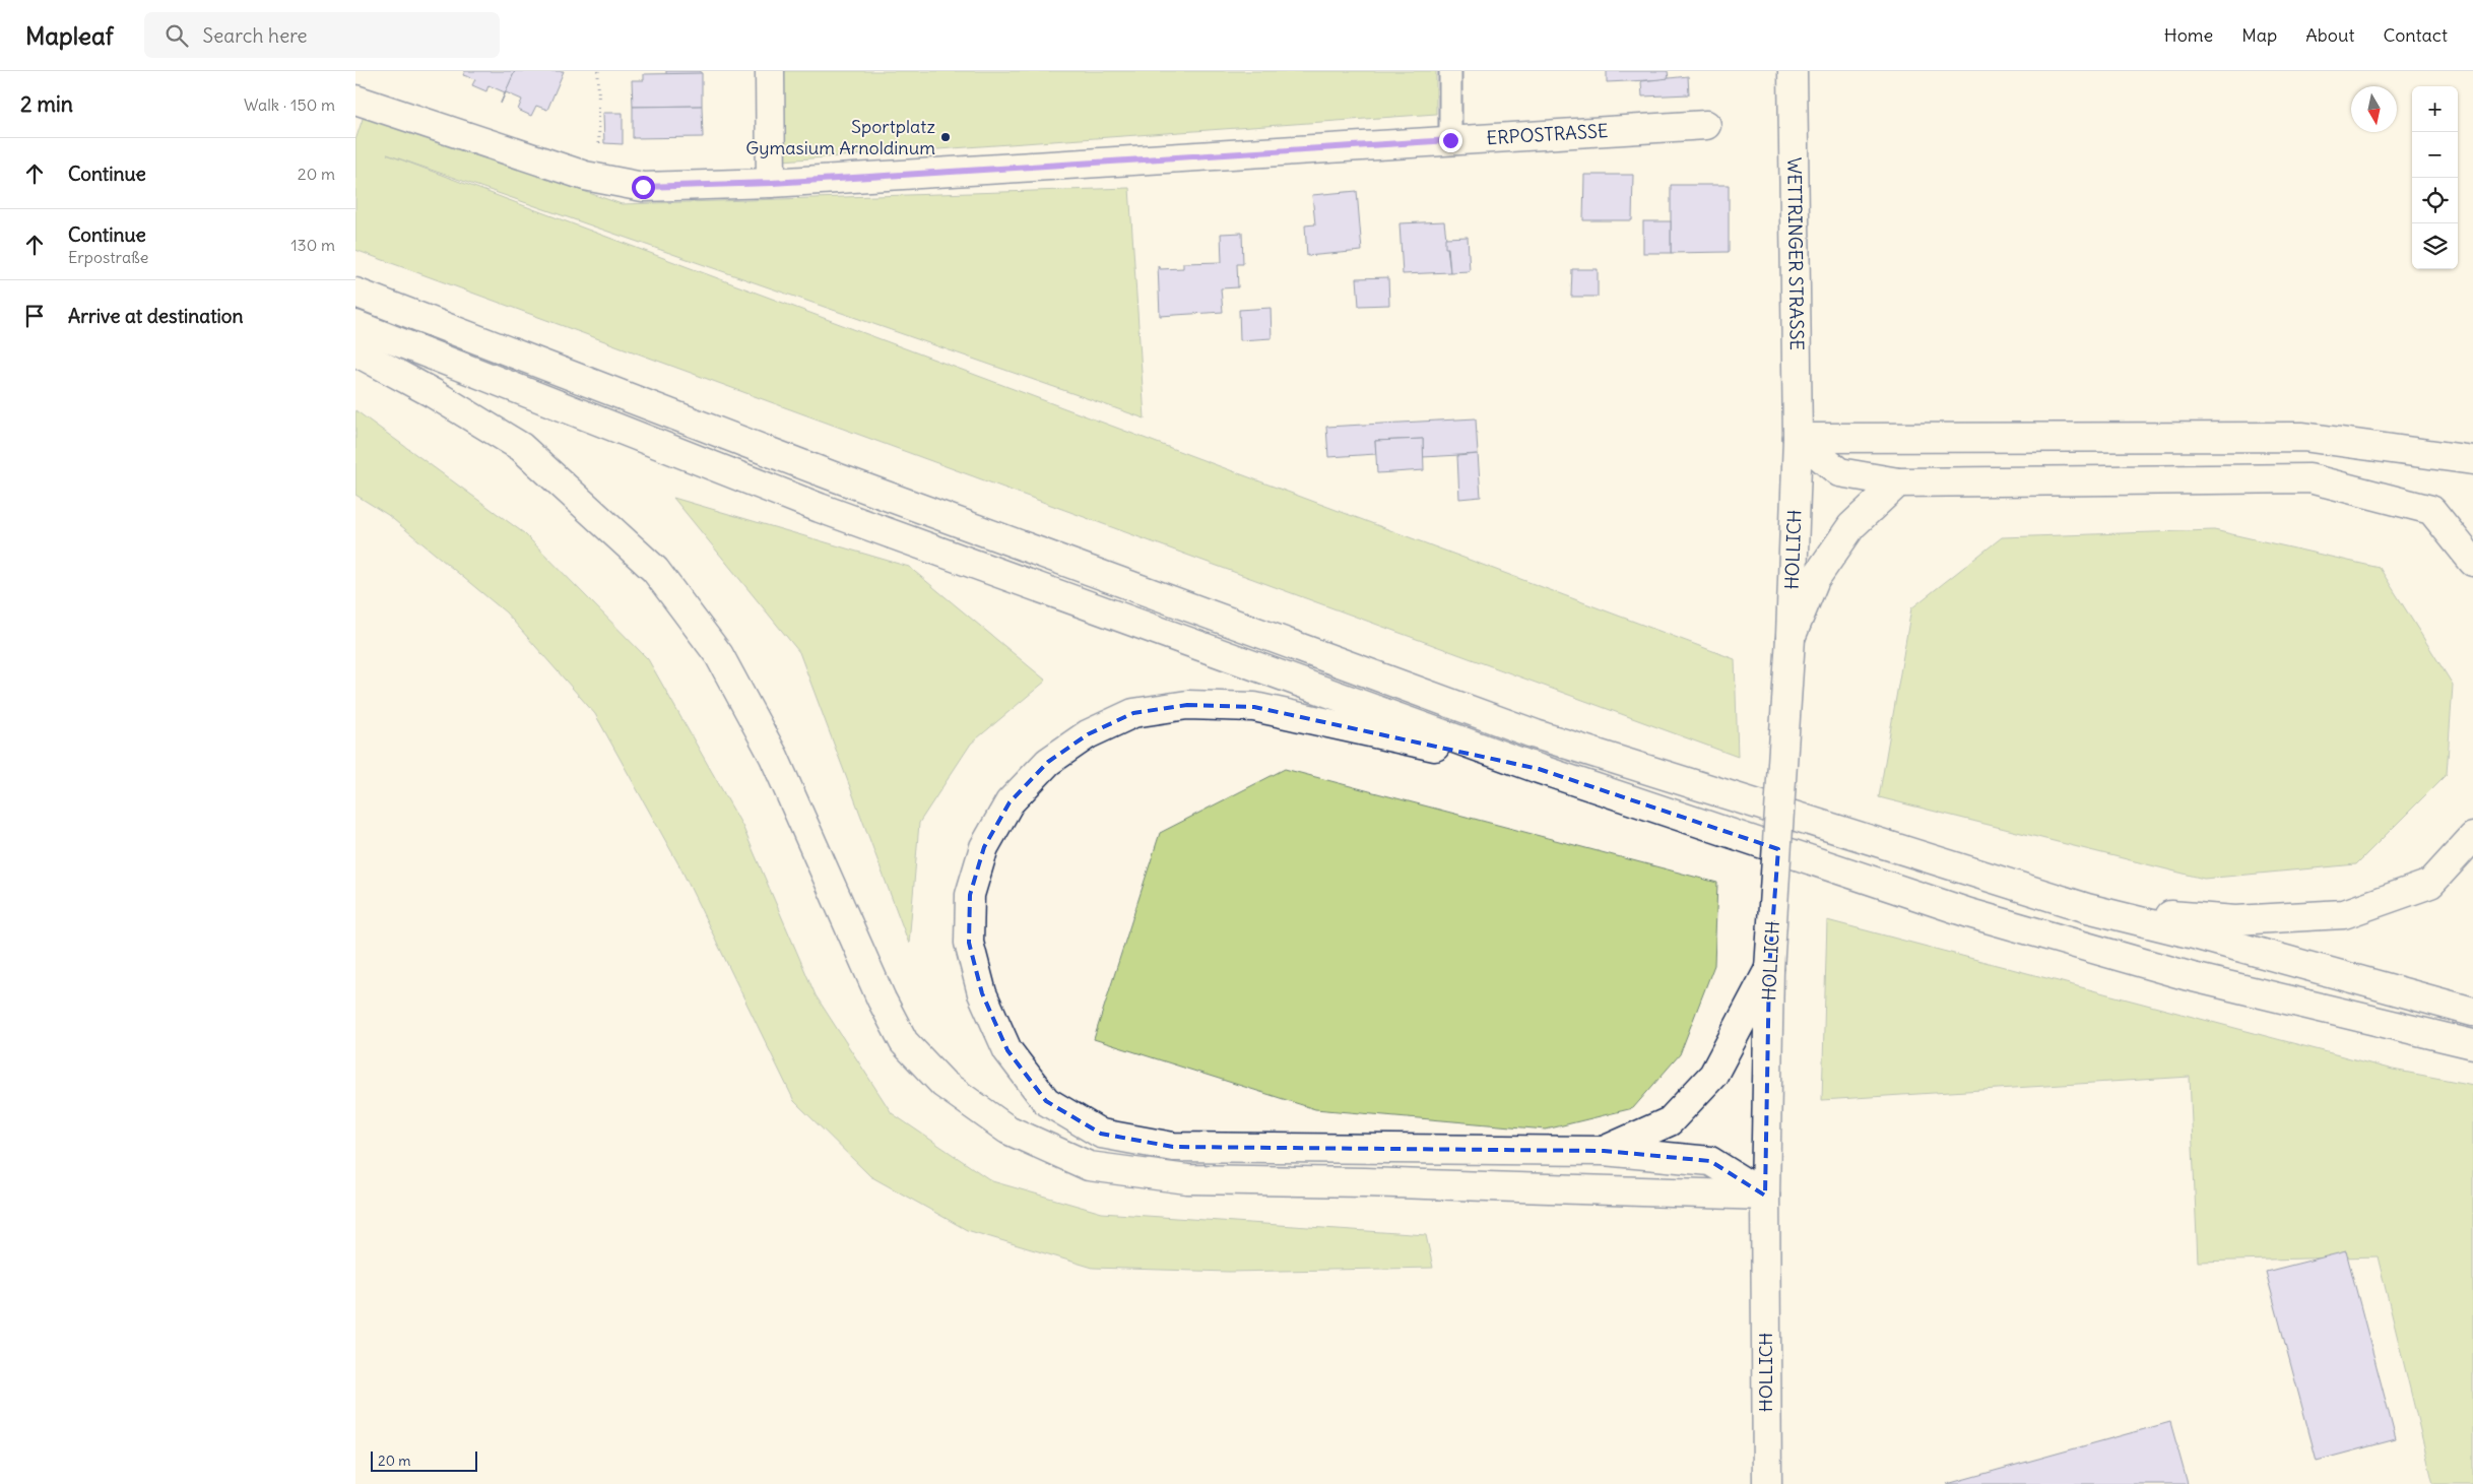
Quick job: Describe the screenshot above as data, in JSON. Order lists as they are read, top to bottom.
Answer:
{
  "streets": {
    "main road": ["ERPOSTRASSE", "WETTRINGER STRASSE", "HOLLICH"]
  },
  "crossings": [
    ["WETTRINGER STRASSE", "HOLLICH"]
  ],
  "places": ["Sportplatz Gymasium Arnoldinum"],
  "scale_bar": "20 m",
  "north": "bottom",
  "page": {
    "header": "Mapleaf",
    "search": "Search here",
    "nav": [
      "Home",
      "Map",
      "About",
      "Contact"
    ],
    "heading": ["2 min", "Walk · 150 m"],
    "map_buttons": ["+", "−"],
    "list": [
      ["Continue", "20 m"],
      ["Continue", "Erpostraße", "130 m"],
      "Arrive at destination"
    ],
    "scale": "20 m"
  }
}
